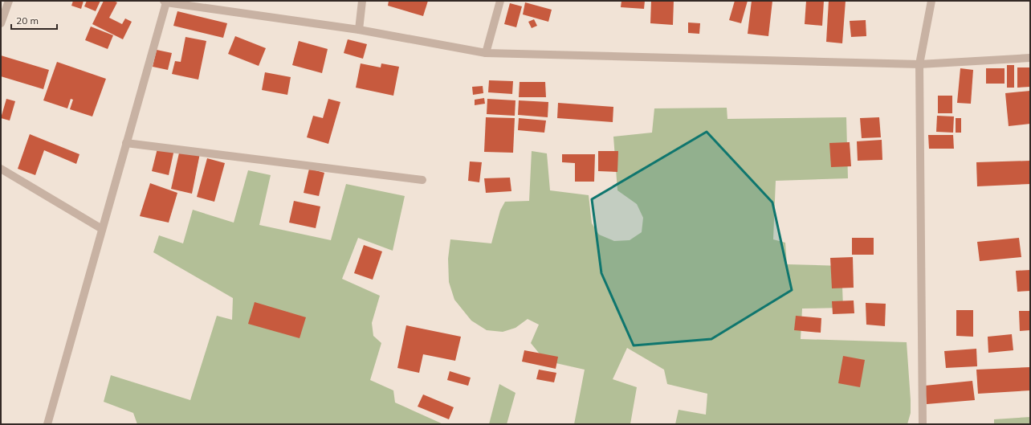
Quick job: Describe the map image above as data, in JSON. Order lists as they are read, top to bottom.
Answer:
{
  "scale_bar": "20 m"
}
